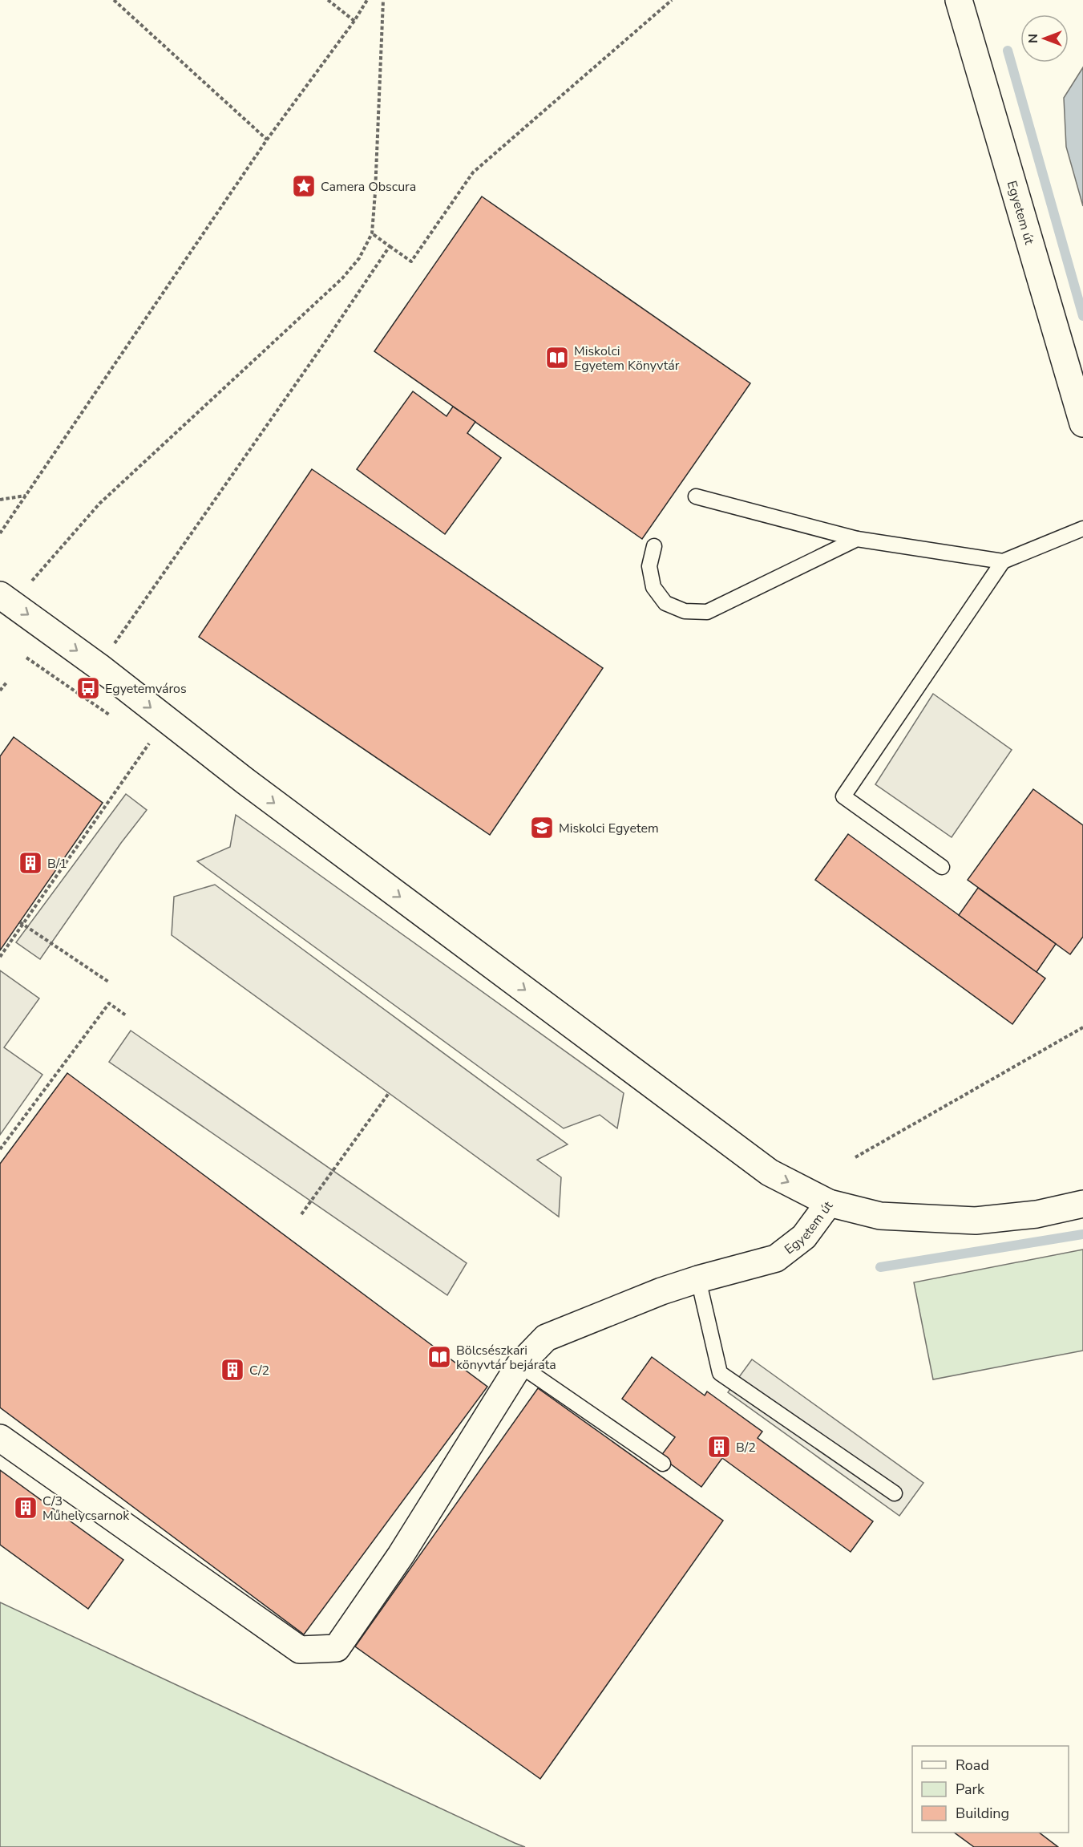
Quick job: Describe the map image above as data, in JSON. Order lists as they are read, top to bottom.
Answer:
{
  "streets": {
    "street": ["Egyetem út"]
  },
  "places": {
    "place": ["Camera Obscura"],
    "library": ["Miskolci Egyetem Könyvtár", "Bölcsészkari könyvtár bejárata"],
    "bus stop": ["Egyetemváros"],
    "school or university": ["Miskolci Egyetem"],
    "building": [
      "B/1",
      "C/2",
      "B/2",
      "C/3 Műhelycsarnok"
    ]
  },
  "legend": ["Road", "Park", "Building"],
  "north": "left"
}
